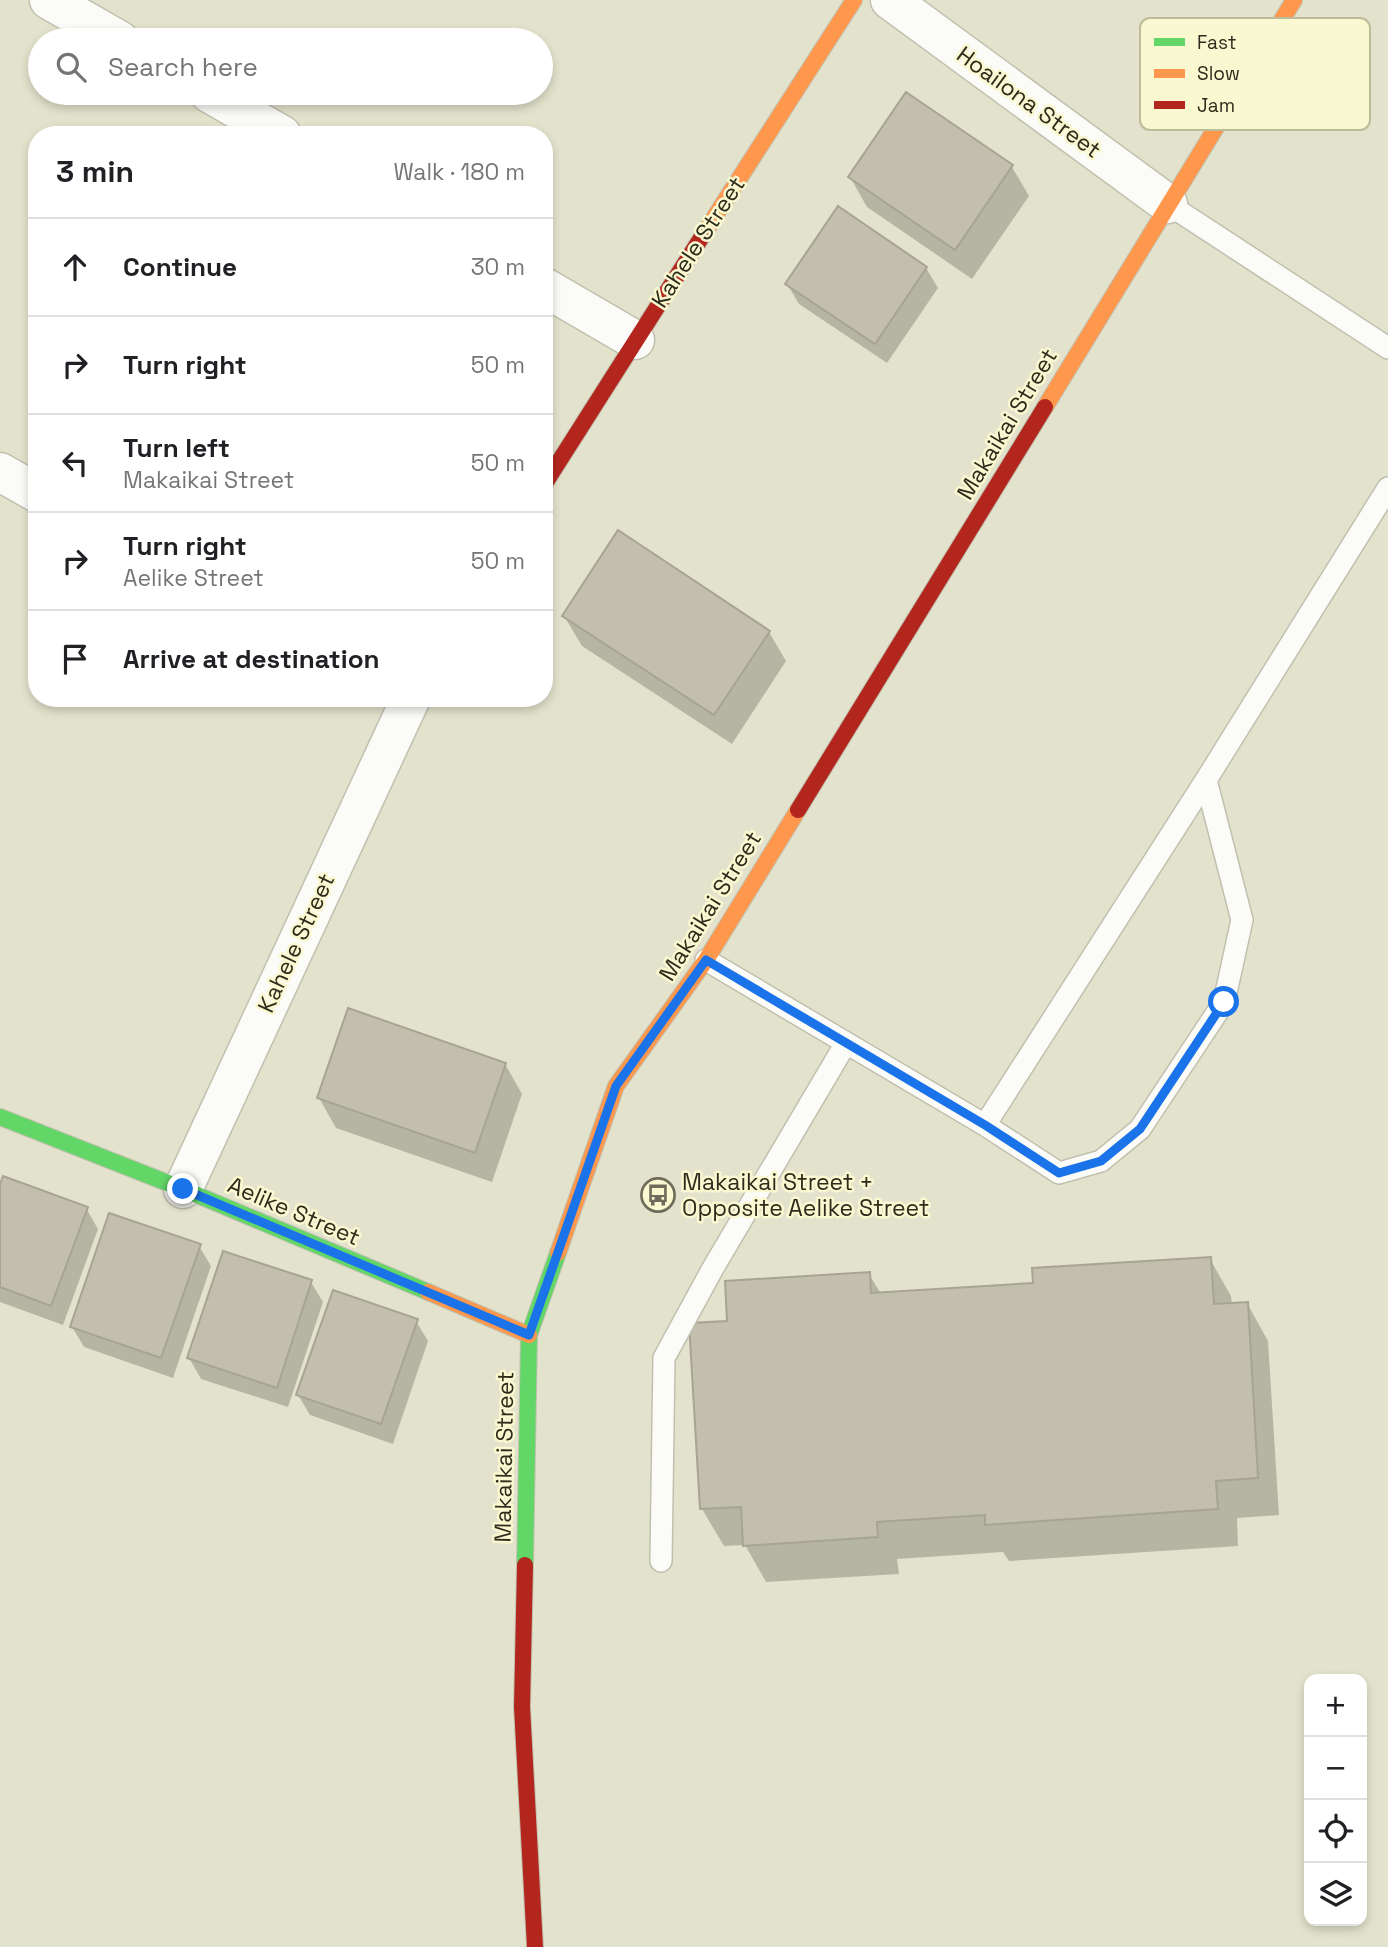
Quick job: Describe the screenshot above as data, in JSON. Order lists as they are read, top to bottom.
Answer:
{
  "streets": {
    "street": [
      "Hoailona Street",
      "Kahele Street",
      "Makaikai Street",
      "Aelike Street"
    ]
  },
  "crossings": [
    ["Hoailona Street", "Makaikai Street"],
    ["Kahele Street", "Aelike Street"],
    ["Makaikai Street", "Aelike Street"]
  ],
  "places": {
    "bus stop": ["Makaikai Street + Opposite Aelike Street"]
  },
  "legend": ["Fast", "Slow", "Jam"],
  "page": {
    "search": "Search here",
    "heading": ["3 min", "Walk · 180 m"],
    "list": [
      ["Continue", "30 m"],
      ["Turn right", "50 m"],
      ["Turn left", "Makaikai Street", "50 m"],
      ["Turn right", "Aelike Street", "50 m"],
      "Arrive at destination"
    ],
    "map_buttons": ["+", "−"]
  }
}
